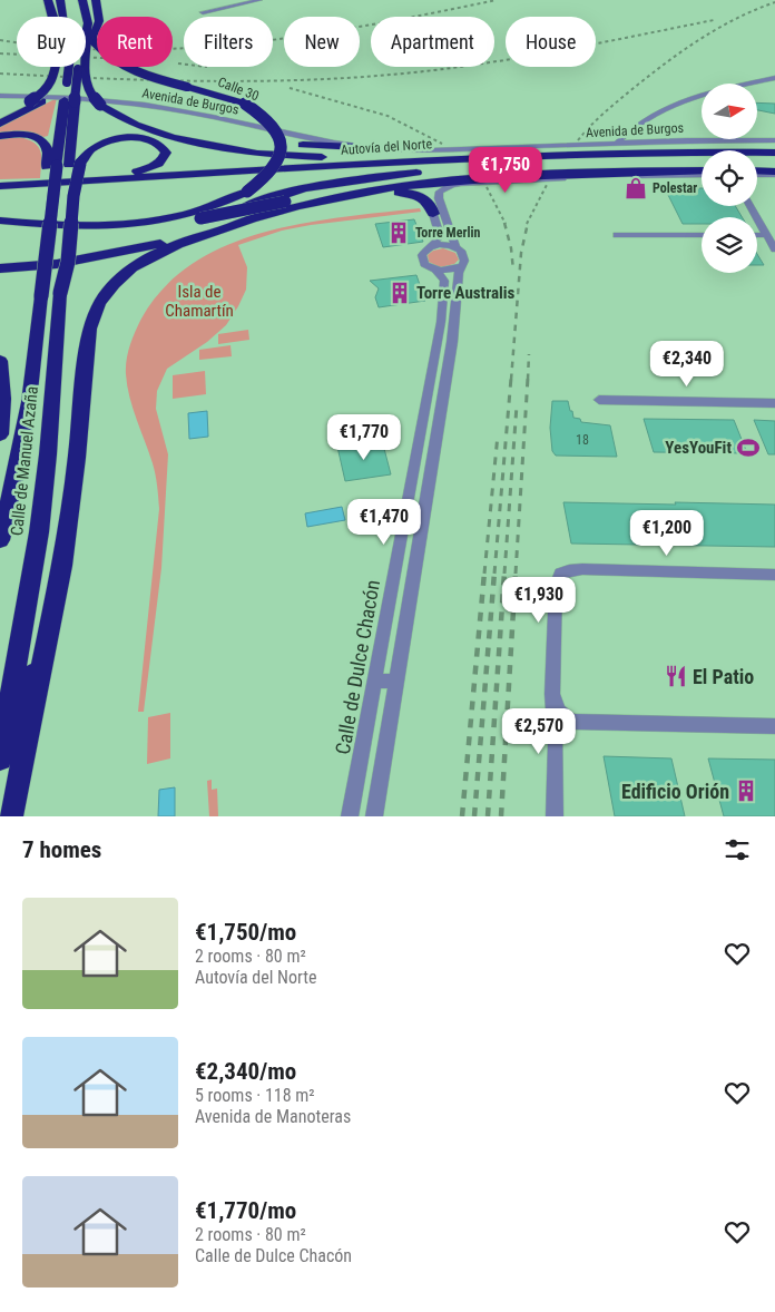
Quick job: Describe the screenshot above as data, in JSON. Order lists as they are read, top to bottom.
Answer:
{
  "streets": {
    "highway": ["Calle 30", "Autovía del Norte", "Calle de Manuel Azaña"],
    "street": ["Avenida de Burgos", "Calle de Dulce Chacón"]
  },
  "parks": ["Isla de Chamartín"],
  "places": {
    "shop": ["Polestar"],
    "building": ["Torre Merlin", "Torre Australis", "Edificio Orión"],
    "sports": ["YesYouFit"],
    "restaurant": ["El Patio"]
  },
  "house_numbers": ["18"],
  "north": "right",
  "page": {
    "chip": [
      "Buy",
      "Rent",
      "Filters",
      "New",
      "Apartment",
      "House"
    ],
    "price": [
      "€1,750",
      "€2,340",
      "€1,770",
      "€1,470",
      "€1,200",
      "€1,930",
      "€2,570"
    ],
    "heading": "7 homes",
    "list": [
      {
        "name": "€1,750/mo",
        "note": "2 rooms · 80 m² · Autovía del Norte"
      },
      {
        "name": "€2,340/mo",
        "note": "5 rooms · 118 m² · Avenida de Manoteras"
      },
      {
        "name": "€1,770/mo",
        "note": "2 rooms · 80 m² · Calle de Dulce Chacón"
      }
    ]
  }
}
